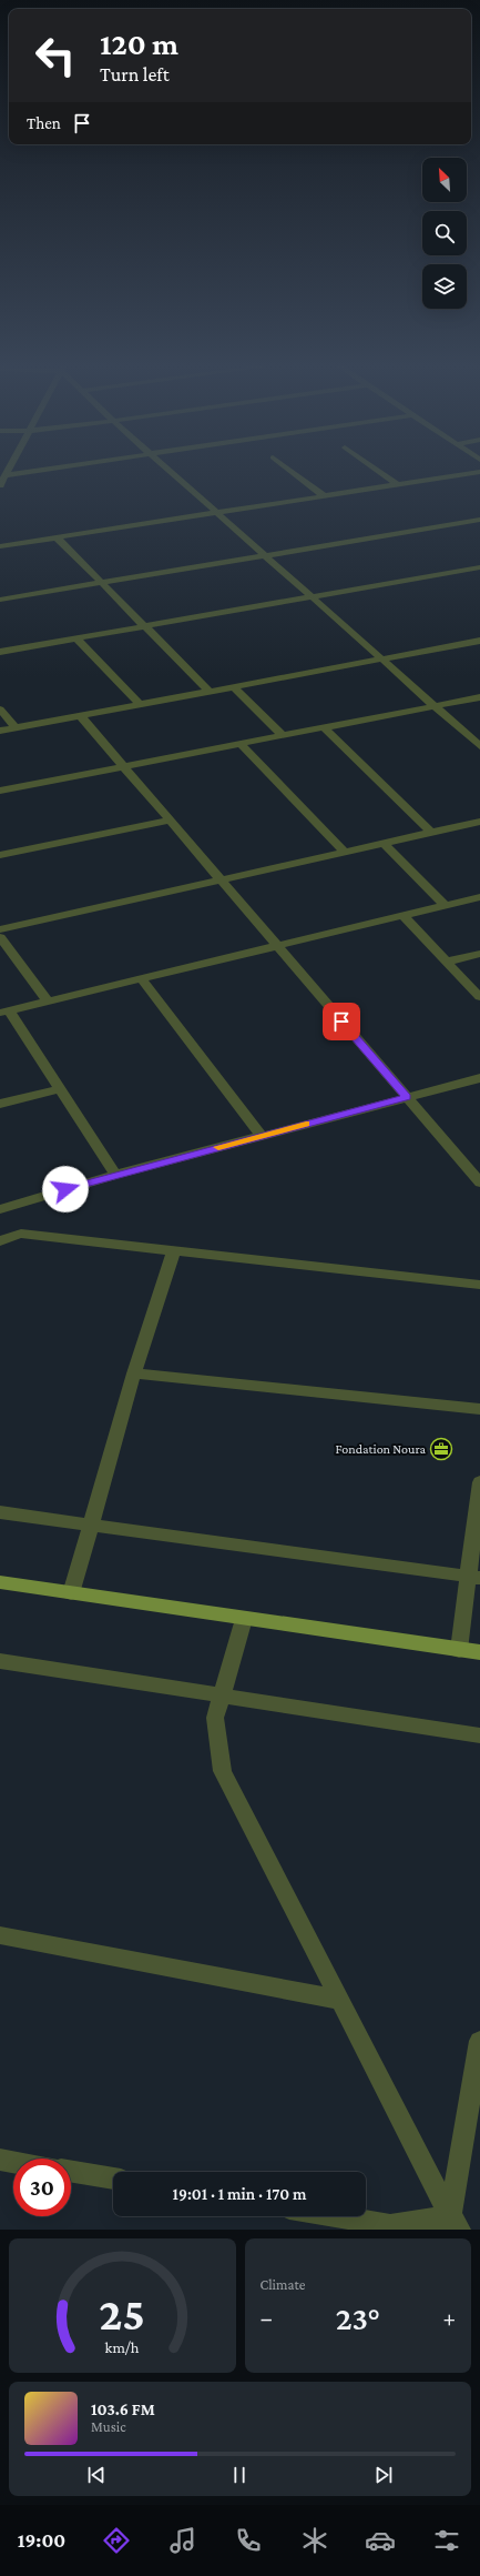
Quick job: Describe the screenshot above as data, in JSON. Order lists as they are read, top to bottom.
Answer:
{
  "places": {
    "office": ["Fondation Noura"]
  },
  "north": "top left",
  "page": {
    "turn": ["120 m", "Turn left"],
    "then": "Then",
    "limit": "30",
    "trip": "19:01 · 1 min · 170 m",
    "tile": "Climate",
    "heat": ["−", "23°", "+"],
    "song": ["103.6 FM", "Music"],
    "tabs": "19:00",
    "gauge": ["25", "km/h"]
  }
}
